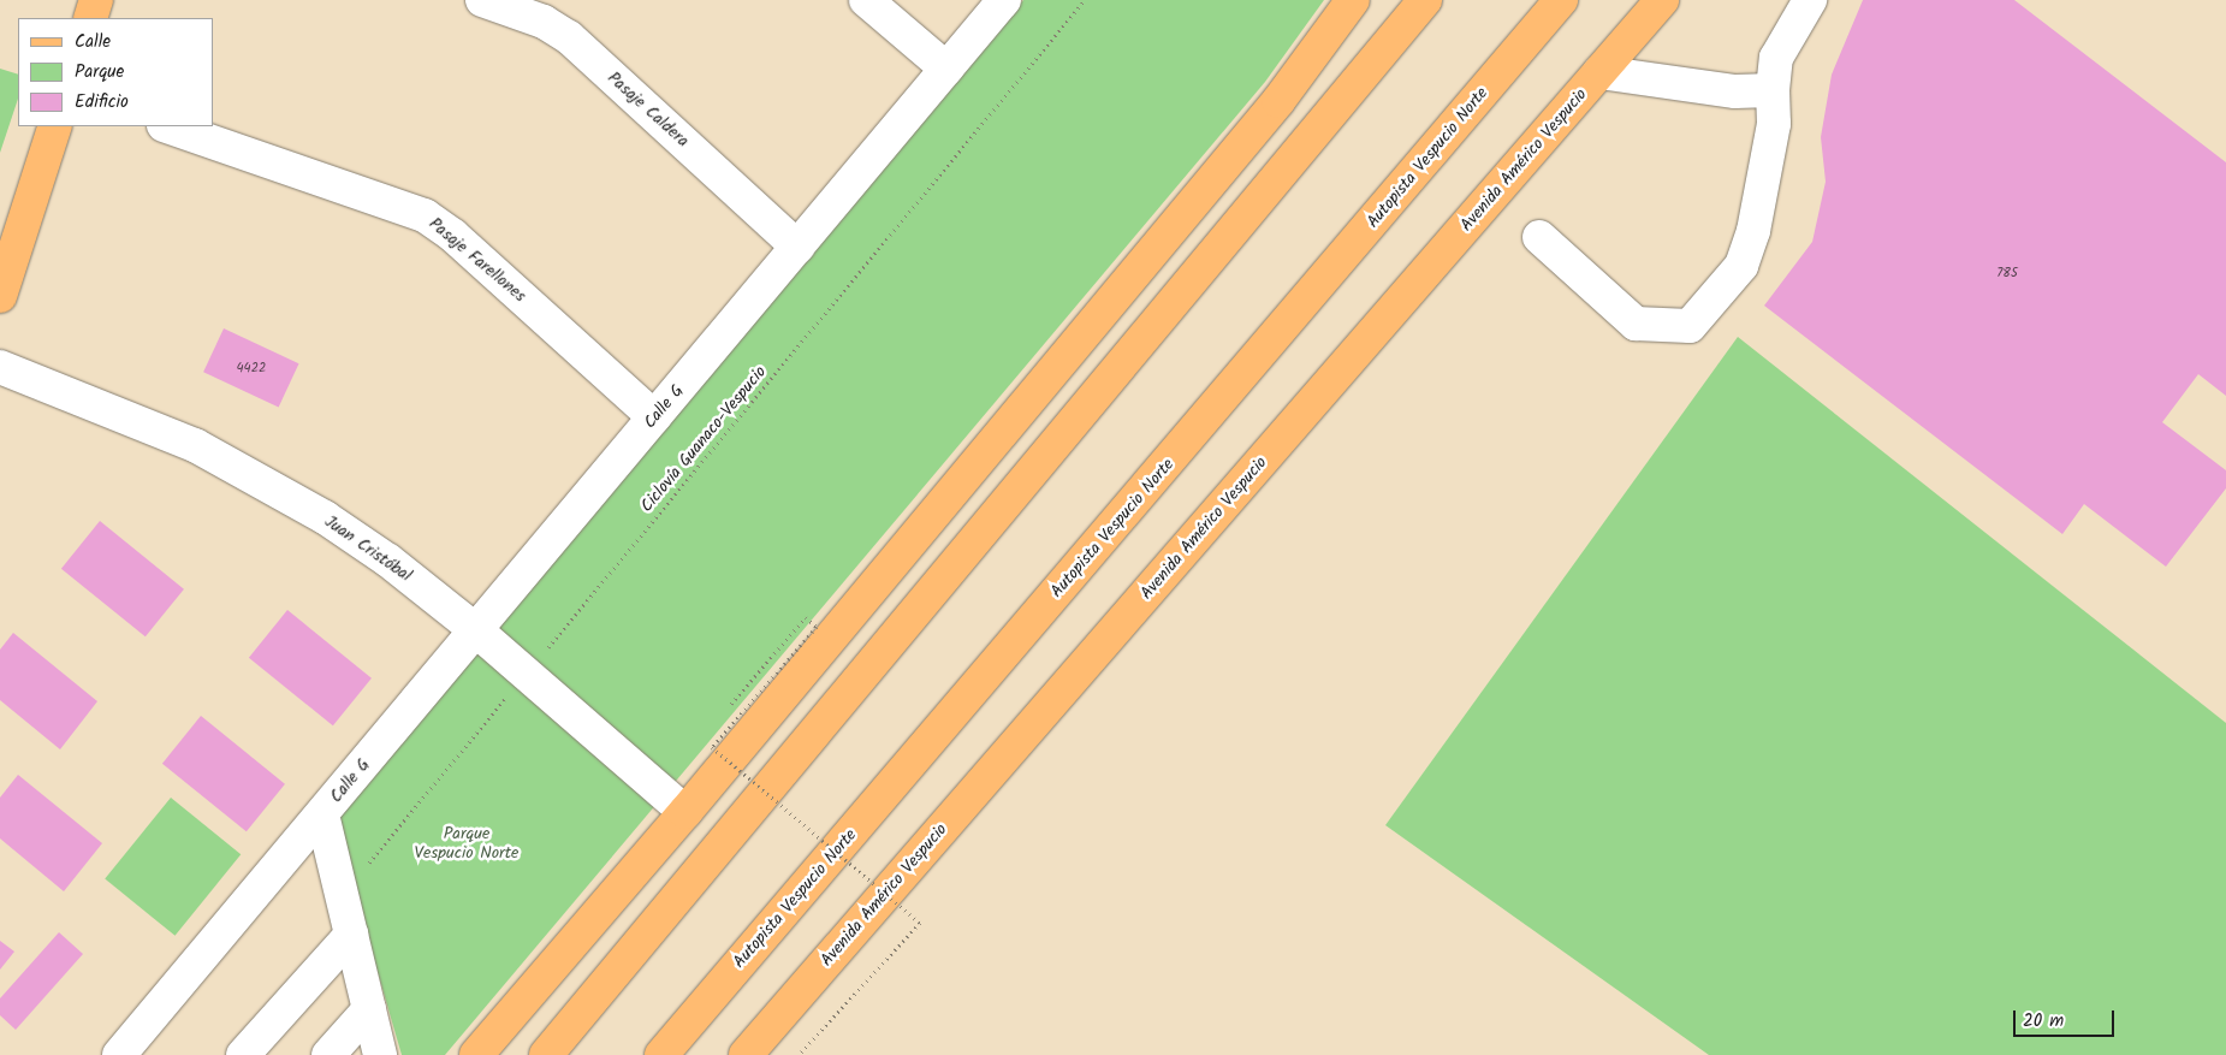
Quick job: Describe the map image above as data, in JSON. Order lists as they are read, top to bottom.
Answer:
{
  "streets": {
    "main road": ["Autopista Vespucio Norte", "Avenida Américo Vespucio"],
    "street": [
      "Pasaje Caldera",
      "Pasaje Farellones",
      "Calle G",
      "Juan Cristóbal"
    ],
    "path": ["Ciclovía Guanaco-Vespucio"]
  },
  "crossings": [
    ["Pasaje Caldera", "Calle G"],
    ["Pasaje Farellones", "Calle G"],
    ["Calle G", "Ciclovía Guanaco-Vespucio"],
    ["Calle G", "Juan Cristóbal"],
    ["Ciclovía Guanaco-Vespucio", "Juan Cristóbal"]
  ],
  "parks": ["Parque Vespucio Norte"],
  "house_numbers": ["785", "4422"],
  "legend": ["Calle", "Parque", "Edificio"],
  "scale_bar": "20 m"
}
